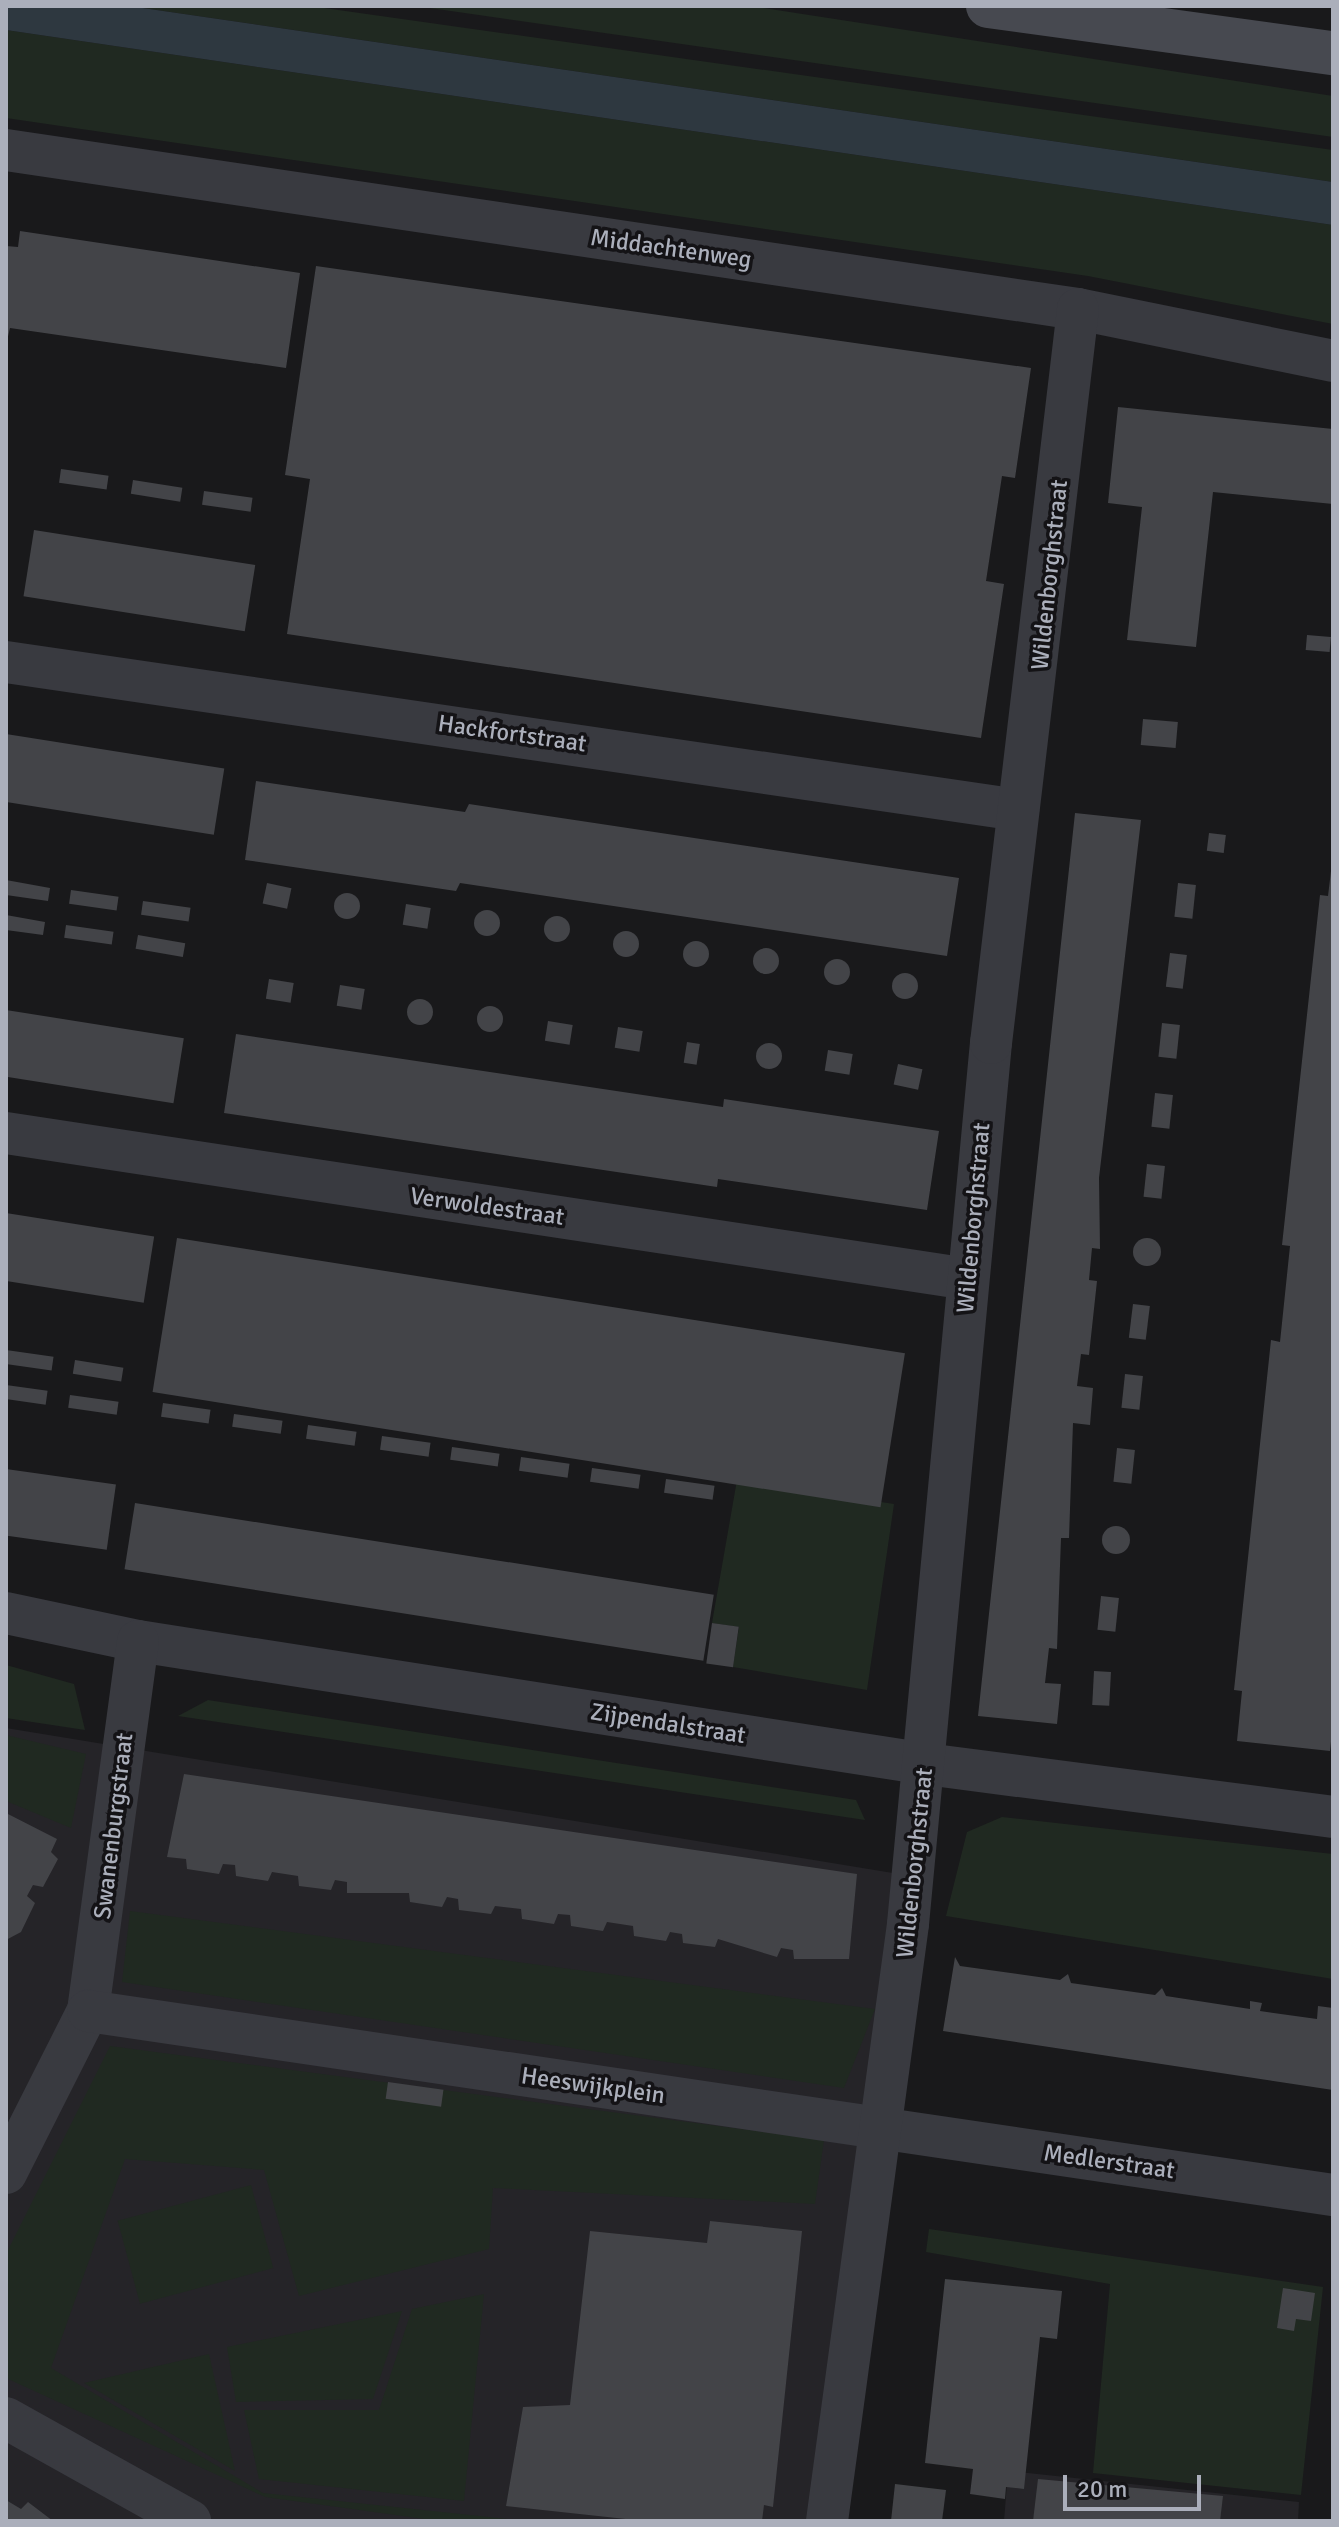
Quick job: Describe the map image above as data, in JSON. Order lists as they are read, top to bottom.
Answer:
{
  "streets": {
    "street": [
      "Middachtenweg",
      "Wildenborghstraat",
      "Hackfortstraat",
      "Verwoldestraat",
      "Zijpendalstraat",
      "Swanenburgstraat",
      "Heeswijkplein",
      "Medlerstraat"
    ]
  },
  "crossings": [
    ["Middachtenweg", "Wildenborghstraat"],
    ["Wildenborghstraat", "Hackfortstraat"],
    ["Wildenborghstraat", "Verwoldestraat"],
    ["Wildenborghstraat", "Zijpendalstraat"],
    ["Wildenborghstraat", "Heeswijkplein"],
    ["Wildenborghstraat", "Medlerstraat"],
    ["Zijpendalstraat", "Swanenburgstraat"],
    ["Swanenburgstraat", "Heeswijkplein"],
    ["Heeswijkplein", "Medlerstraat"]
  ],
  "scale_bar": "20 m"
}
